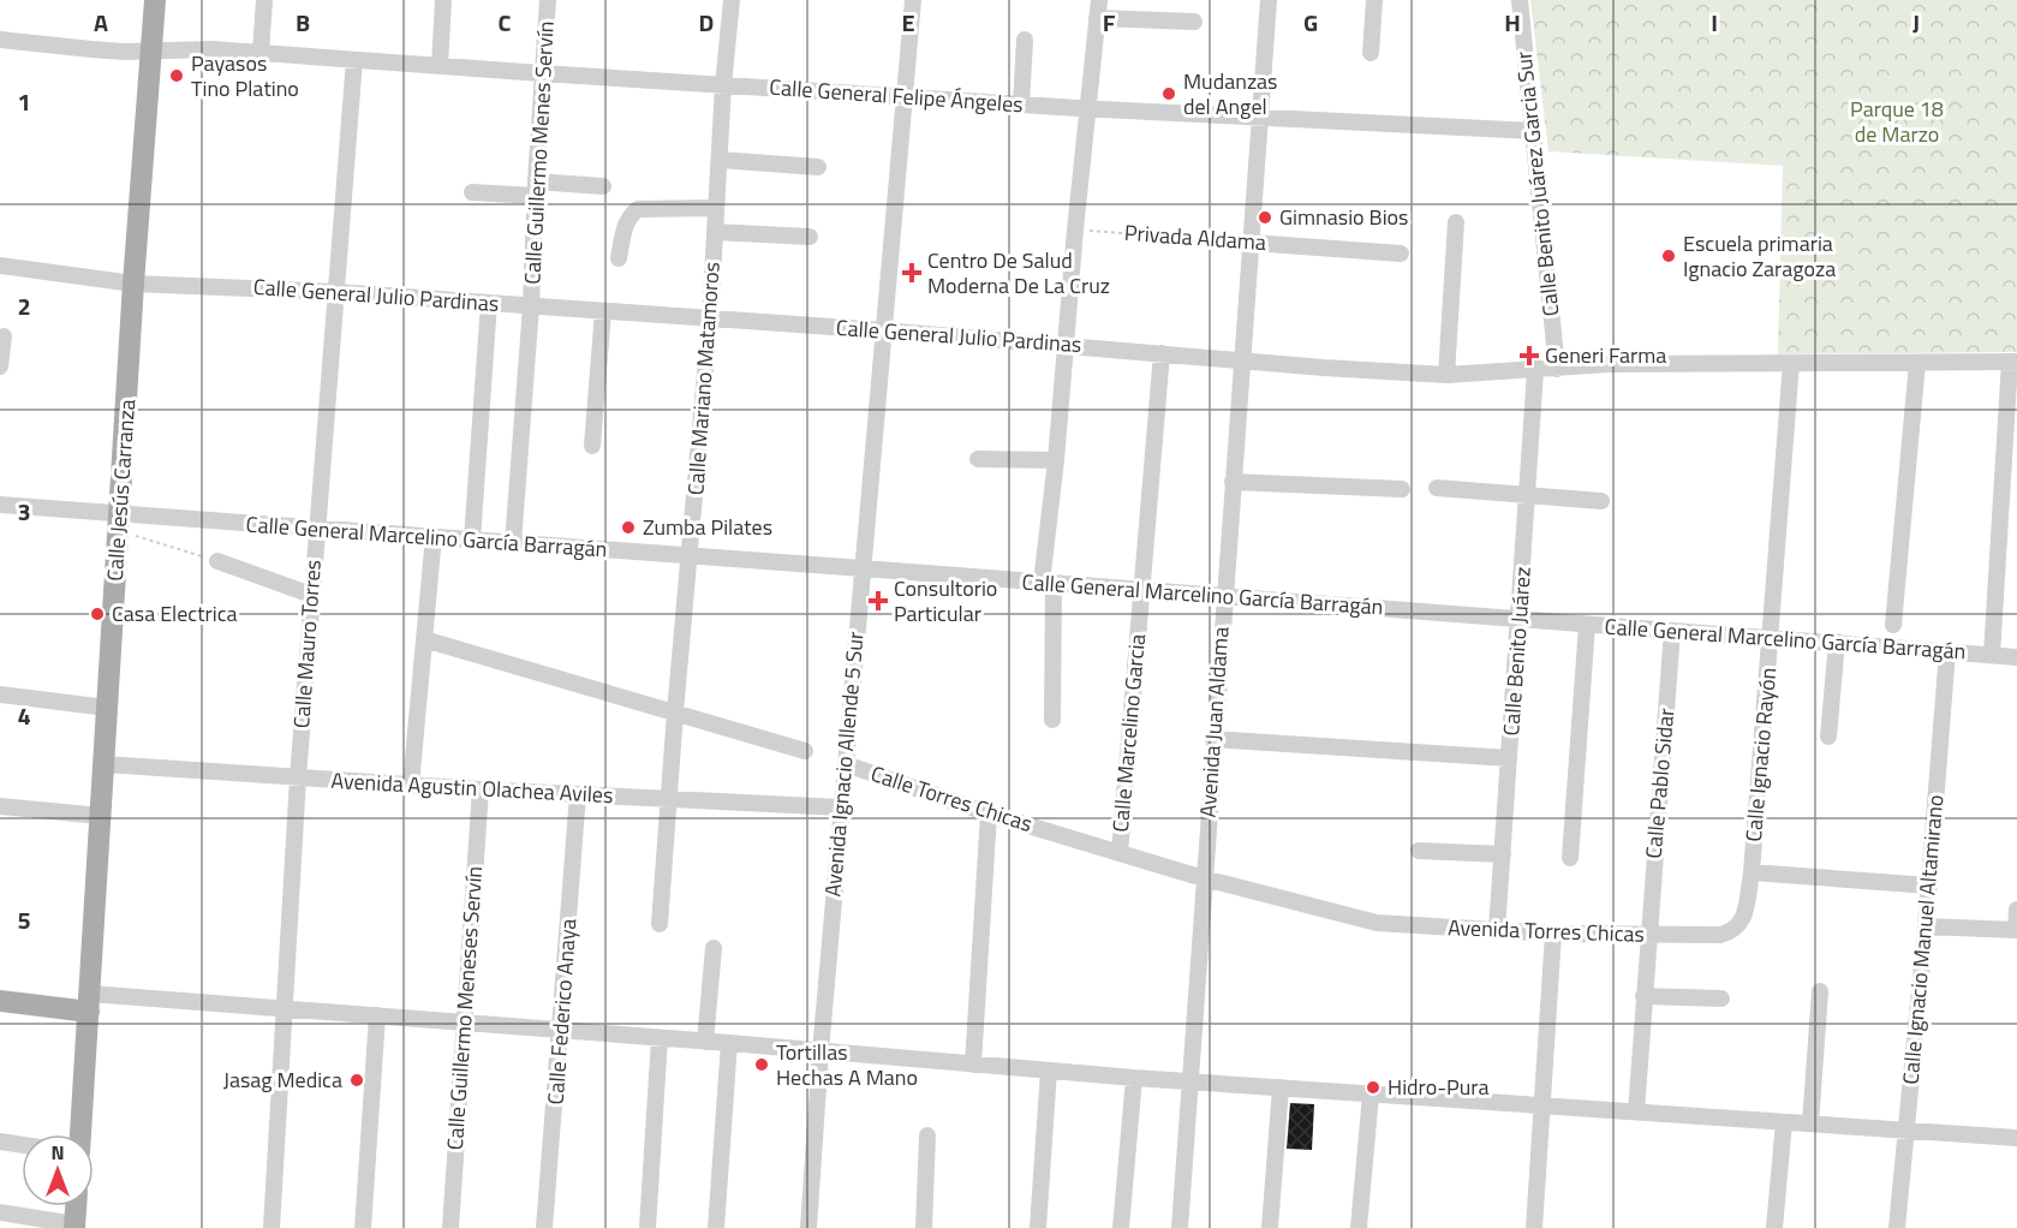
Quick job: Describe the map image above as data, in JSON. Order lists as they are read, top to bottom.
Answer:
{
  "streets": {
    "main road": ["Calle Jesús Carranza"],
    "street": [
      "Calle General Felipe Ángeles",
      "Calle Guillermo Menes Servín",
      "Calle Benito Juárez Garcia Sur",
      "Privada Aldama",
      "Calle General Julio Pardinas",
      "Calle Mariano Matamoros",
      "Calle General Marcelino García Barragán",
      "Calle Mauro Torres",
      "Calle Benito Juárez",
      "Avenida Juan Aldama",
      "Calle Marcelino Garcia",
      "Calle Ignacio Rayón",
      "Avenida Ignacio Allende 5 Sur",
      "Calle Pablo Sidar",
      "Avenida Agustin Olachea Aviles",
      "Calle Torres Chicas",
      "Avenida Torres Chicas",
      "Calle Ignacio Manuel Altamirano",
      "Calle Guillermo Meneses Servín",
      "Calle Federico Anaya"
    ]
  },
  "crossings": [
    ["Calle General Felipe Ángeles", "Calle Guillermo Menes Servín"],
    ["Calle General Felipe Ángeles", "Calle Benito Juárez Garcia Sur"],
    ["Calle General Felipe Ángeles", "Calle Mariano Matamoros"],
    ["Calle General Felipe Ángeles", "Calle Jesús Carranza"],
    ["Calle General Felipe Ángeles", "Calle Mauro Torres"],
    ["Calle General Felipe Ángeles", "Avenida Juan Aldama"],
    ["Calle General Felipe Ángeles", "Avenida Ignacio Allende 5 Sur"],
    ["Calle Guillermo Menes Servín", "Calle General Julio Pardinas"],
    ["Calle Guillermo Menes Servín", "Calle General Marcelino García Barragán"],
    ["Calle Benito Juárez Garcia Sur", "Calle General Julio Pardinas"],
    ["Privada Aldama", "Avenida Juan Aldama"],
    ["Calle General Julio Pardinas", "Calle Mariano Matamoros"],
    ["Calle General Julio Pardinas", "Calle Jesús Carranza"],
    ["Calle General Julio Pardinas", "Calle Mauro Torres"],
    ["Calle General Julio Pardinas", "Calle Benito Juárez"],
    ["Calle General Julio Pardinas", "Avenida Juan Aldama"],
    ["Calle General Julio Pardinas", "Calle Marcelino Garcia"],
    ["Calle General Julio Pardinas", "Calle Ignacio Rayón"],
    ["Calle General Julio Pardinas", "Avenida Ignacio Allende 5 Sur"],
    ["Calle Mariano Matamoros", "Calle General Marcelino García Barragán"],
    ["Calle Mariano Matamoros", "Avenida Agustin Olachea Aviles"],
    ["Calle Jesús Carranza", "Calle General Marcelino García Barragán"],
    ["Calle Jesús Carranza", "Avenida Agustin Olachea Aviles"],
    ["Calle General Marcelino García Barragán", "Calle Mauro Torres"],
    ["Calle General Marcelino García Barragán", "Calle Benito Juárez"],
    ["Calle General Marcelino García Barragán", "Avenida Juan Aldama"],
    ["Calle General Marcelino García Barragán", "Calle Marcelino Garcia"],
    ["Calle General Marcelino García Barragán", "Calle Ignacio Rayón"],
    ["Calle General Marcelino García Barragán", "Avenida Ignacio Allende 5 Sur"],
    ["Calle General Marcelino García Barragán", "Calle Pablo Sidar"],
    ["Calle General Marcelino García Barragán", "Calle Ignacio Manuel Altamirano"],
    ["Calle Mauro Torres", "Avenida Agustin Olachea Aviles"],
    ["Calle Benito Juárez", "Avenida Torres Chicas"],
    ["Avenida Juan Aldama", "Calle Torres Chicas"],
    ["Calle Marcelino Garcia", "Calle Torres Chicas"],
    ["Calle Ignacio Rayón", "Avenida Torres Chicas"],
    ["Avenida Ignacio Allende 5 Sur", "Avenida Agustin Olachea Aviles"],
    ["Avenida Ignacio Allende 5 Sur", "Calle Torres Chicas"],
    ["Calle Pablo Sidar", "Avenida Torres Chicas"],
    ["Avenida Agustin Olachea Aviles", "Calle Guillermo Meneses Servín"],
    ["Avenida Agustin Olachea Aviles", "Calle Federico Anaya"],
    ["Calle Torres Chicas", "Avenida Torres Chicas"]
  ],
  "parks": ["Parque 18 de Marzo"],
  "places": {
    "other": [
      "Payasos Tino Platino",
      "Mudanzas del Angel",
      "Gimnasio Bios",
      "Escuela primaria Ignacio Zaragoza",
      "Zumba Pilates",
      "Casa Electrica",
      "Tortillas Hechas A Mano",
      "Jasag Medica",
      "Hidro-Pura"
    ],
    "health": ["Centro De Salud Moderna De La Cruz", "Generi Farma", "Consultorio Particular"]
  },
  "north": "top",
  "grid": {
    "columns": [
      "A",
      "B",
      "C",
      "D",
      "E",
      "F",
      "G",
      "H",
      "I",
      "J"
    ],
    "rows": [
      "1",
      "2",
      "3",
      "4",
      "5"
    ]
  }
}
